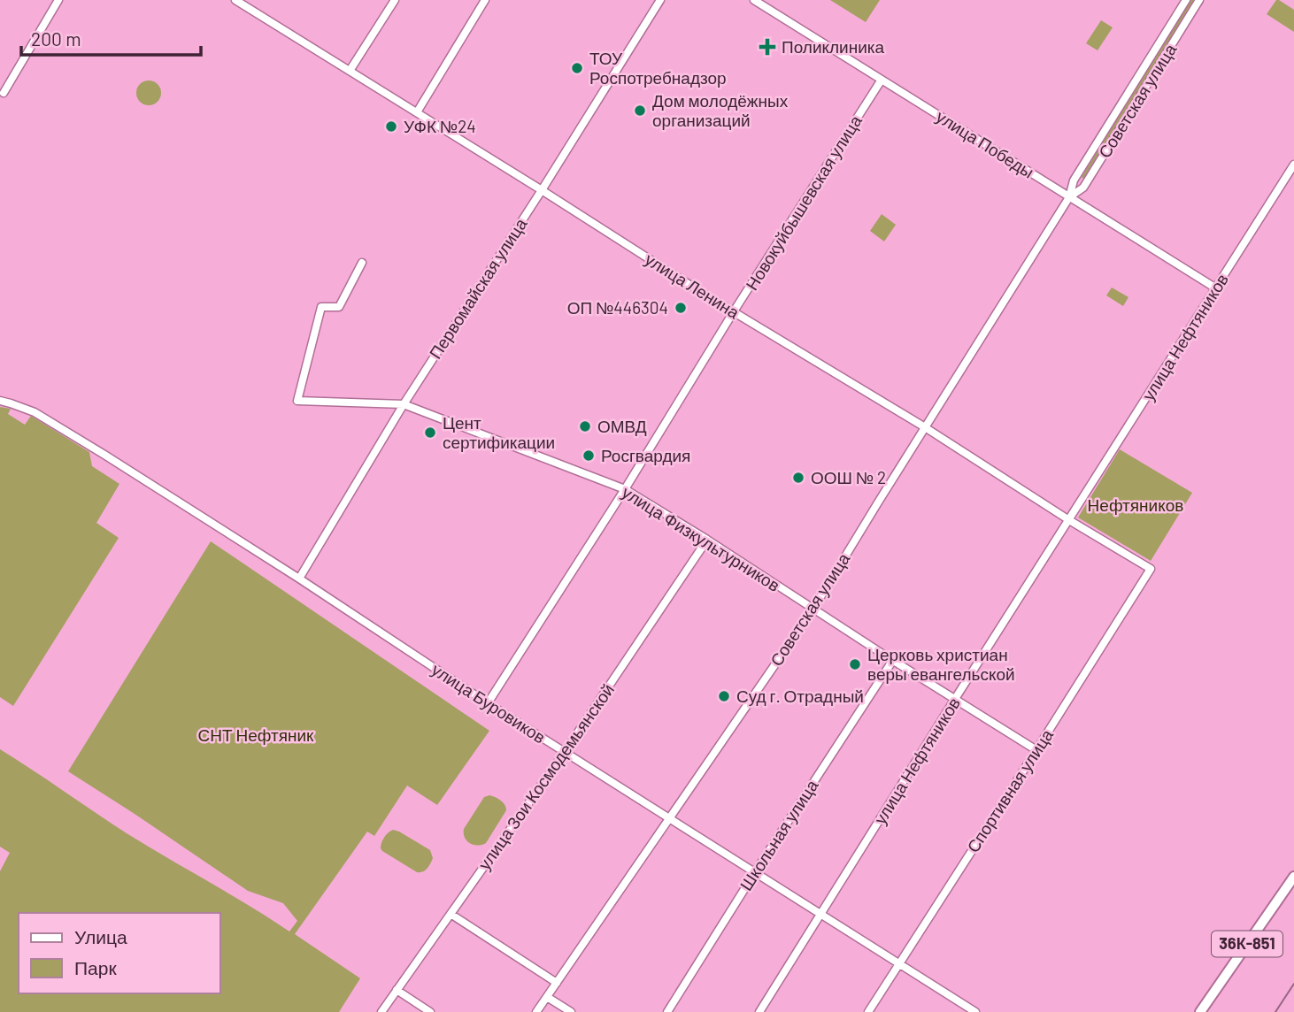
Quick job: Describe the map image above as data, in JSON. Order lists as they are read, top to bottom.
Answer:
{
  "streets": {
    "main road": ["36К-851"],
    "street": [
      "Советская улица",
      "улица Победы",
      "Новокуйбышевская улица",
      "улица Ленина",
      "Первомайская улица",
      "улица Нефтяников",
      "улица Физкультурников",
      "улица Буровиков",
      "улица Зои Космодемьянской",
      "Спортивная улица",
      "Школьная улица"
    ]
  },
  "crossings": [
    ["Советская улица", "улица Победы"],
    ["Советская улица", "улица Ленина"],
    ["Советская улица", "улица Физкультурников"],
    ["Советская улица", "улица Буровиков"],
    ["улица Победы", "Новокуйбышевская улица"],
    ["улица Победы", "улица Нефтяников"],
    ["Новокуйбышевская улица", "улица Ленина"],
    ["Новокуйбышевская улица", "улица Физкультурников"],
    ["Новокуйбышевская улица", "улица Буровиков"],
    ["улица Ленина", "Первомайская улица"],
    ["улица Ленина", "улица Нефтяников"],
    ["улица Ленина", "Спортивная улица"],
    ["Первомайская улица", "улица Физкультурников"],
    ["Первомайская улица", "улица Буровиков"],
    ["улица Нефтяников", "улица Физкультурников"],
    ["улица Нефтяников", "улица Буровиков"],
    ["улица Физкультурников", "улица Зои Космодемьянской"],
    ["улица Физкультурников", "Спортивная улица"],
    ["улица Физкультурников", "Школьная улица"],
    ["улица Буровиков", "улица Зои Космодемьянской"],
    ["улица Буровиков", "Спортивная улица"],
    ["улица Буровиков", "Школьная улица"]
  ],
  "parks": ["Нефтяников", "СНТ Нефтяник"],
  "places": {
    "health": ["Поликлиника"],
    "other": [
      "ТОУ Роспотребнадзор",
      "Дом молодёжных организаций",
      "УФК №24",
      "ОП №446304",
      "ОМВД",
      "Цент сертификации",
      "Росгвардия",
      "ООШ № 2",
      "Церковь христиан веры евангельской",
      "Суд г. Отрадный"
    ]
  },
  "legend": ["Улица", "Парк"],
  "scale_bar": "200 m"
}
